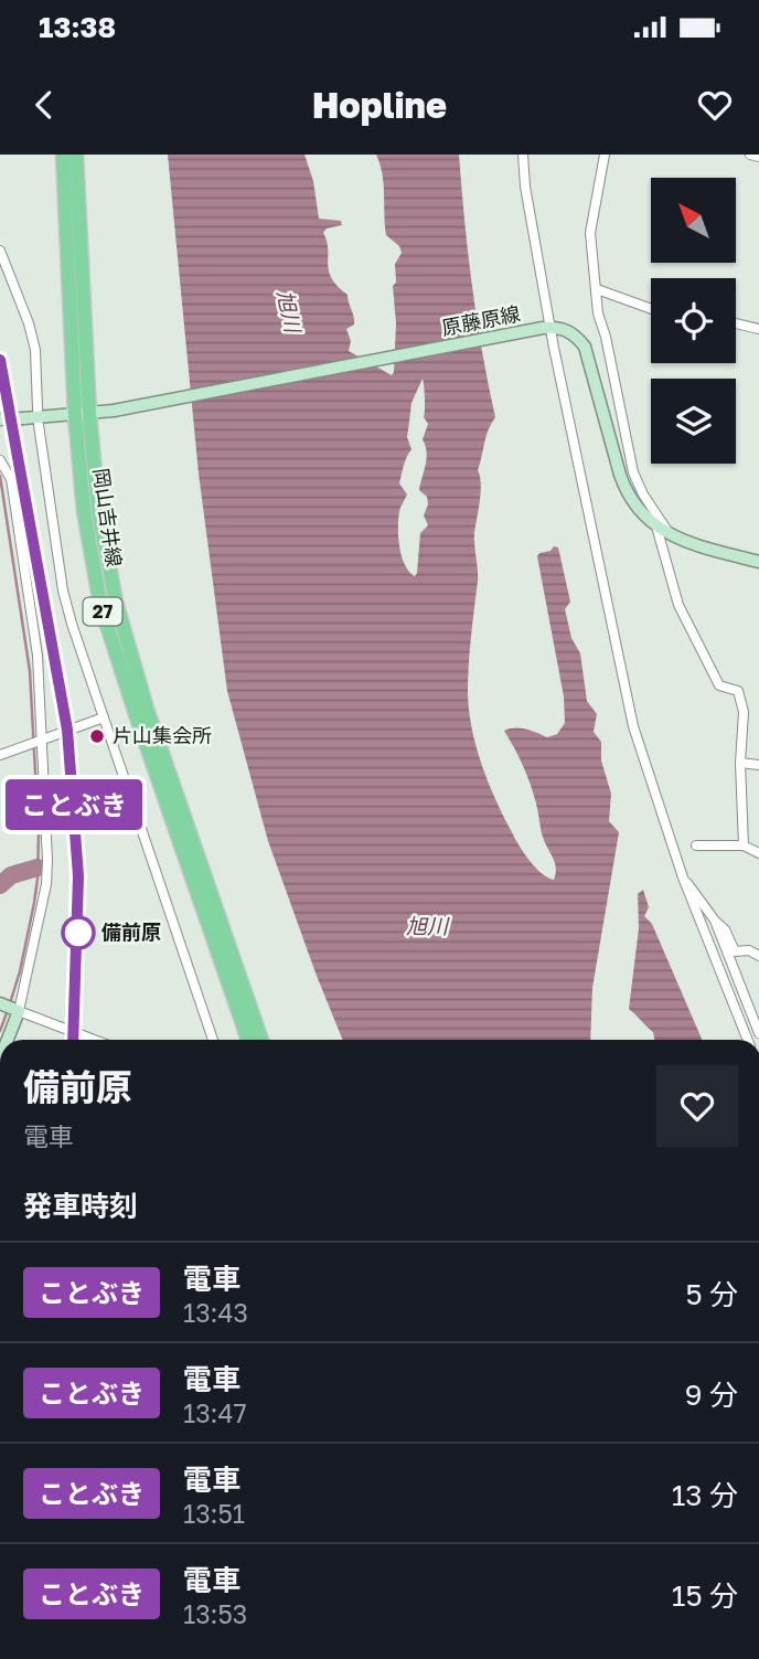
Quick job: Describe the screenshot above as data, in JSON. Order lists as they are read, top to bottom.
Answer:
{
  "streets": {
    "main road": ["原藤原線", "岡山吉井線", "27"]
  },
  "crossings": [
    ["原藤原線", "岡山吉井線"]
  ],
  "water": ["旭川"],
  "places": ["片山集会所", "備前原"],
  "north": "top left",
  "page": {
    "status": "13:38",
    "header": "Hopline",
    "on_map": "ことぶき",
    "heading": [
      ["備前原", "電車"],
      "発車時刻"
    ],
    "list": [
      {
        "mark": "ことぶき",
        "name": "電車",
        "note": "13:43",
        "value": "5 分"
      },
      {
        "mark": "ことぶき",
        "name": "電車",
        "note": "13:47",
        "value": "9 分"
      },
      {
        "mark": "ことぶき",
        "name": "電車",
        "note": "13:51",
        "value": "13 分"
      },
      {
        "mark": "ことぶき",
        "name": "電車",
        "note": "13:53",
        "value": "15 分"
      }
    ]
  }
}
